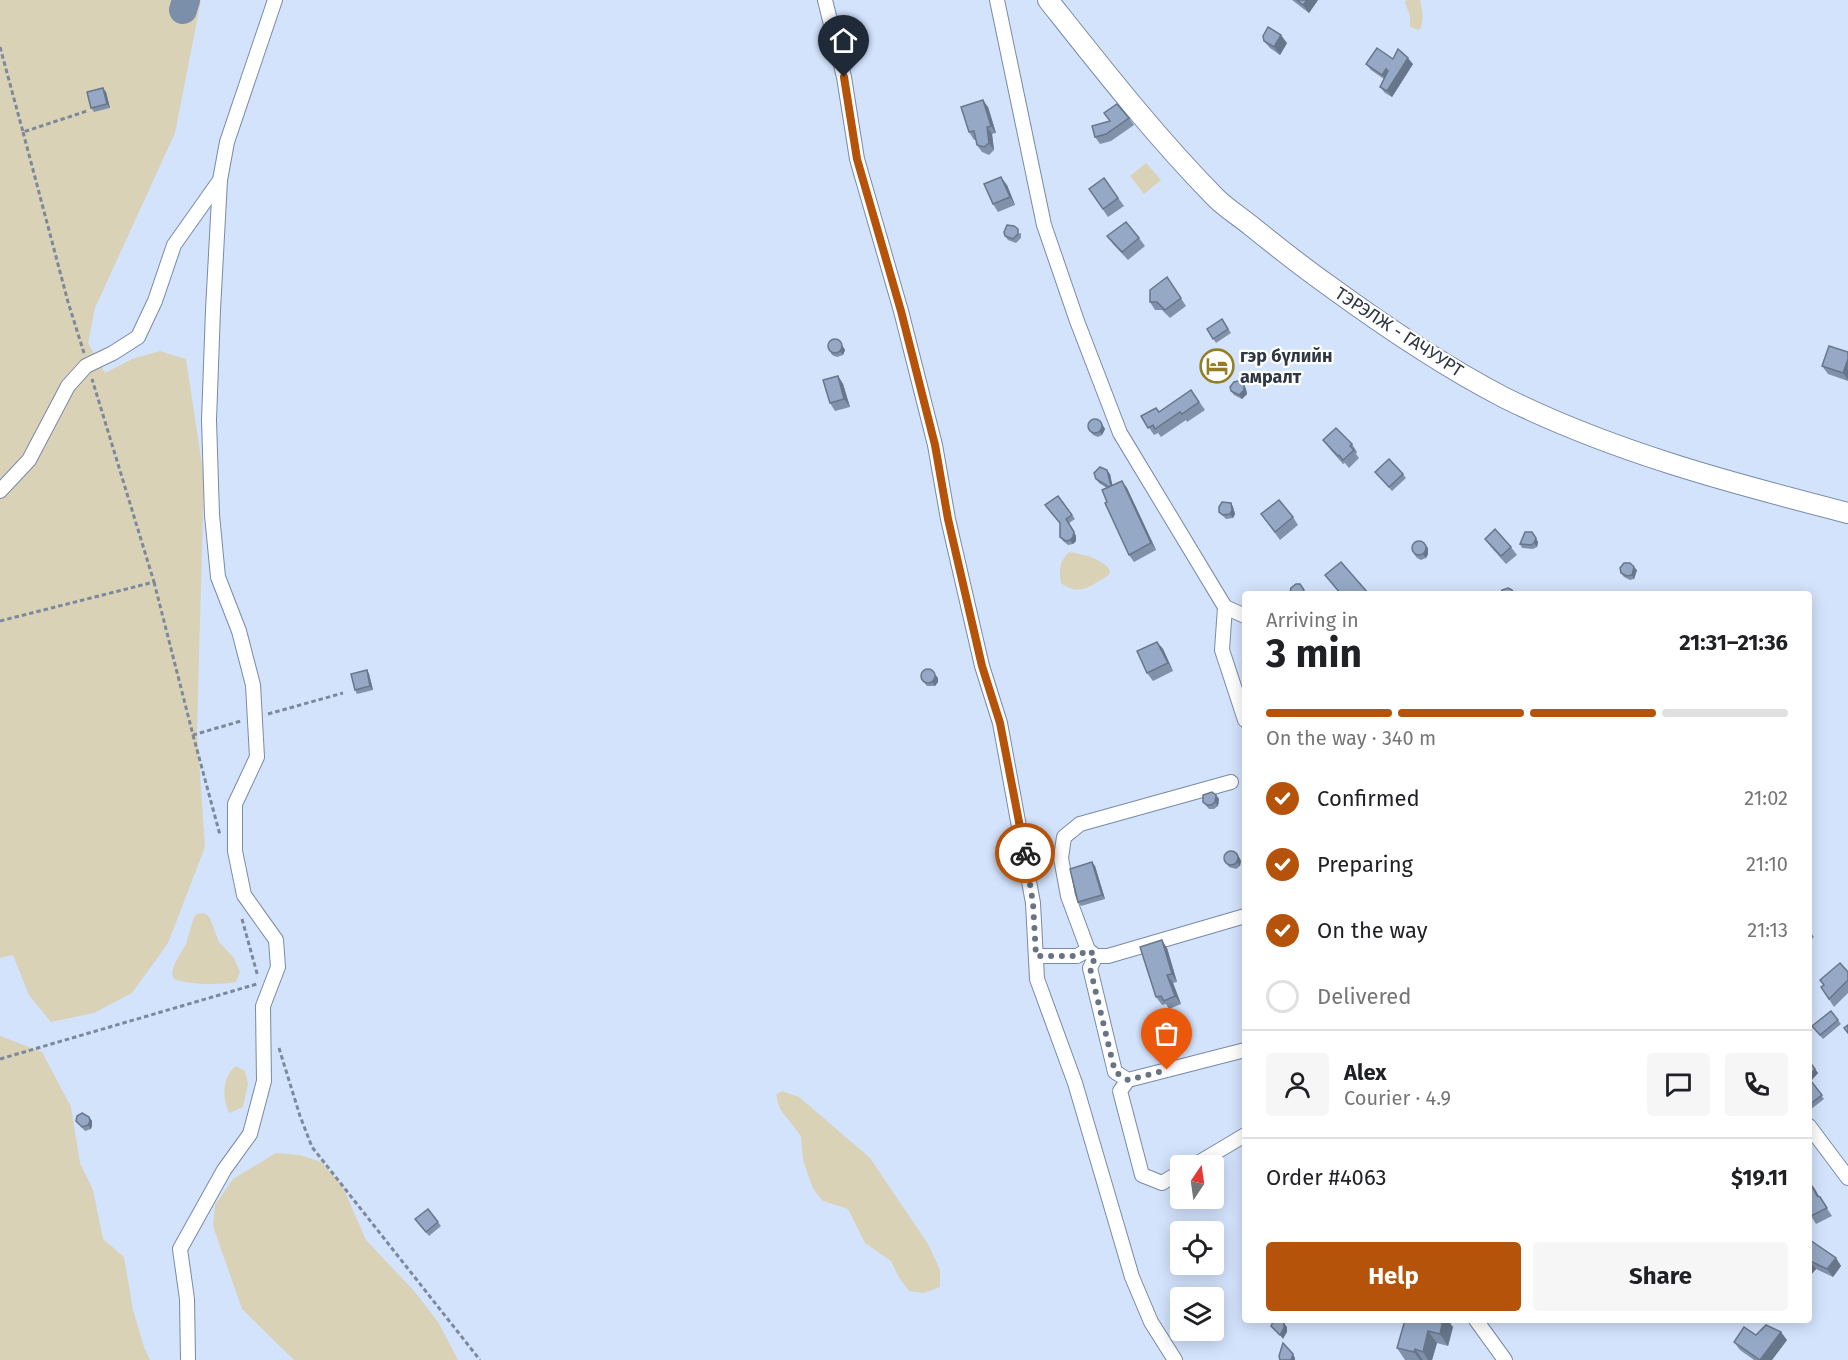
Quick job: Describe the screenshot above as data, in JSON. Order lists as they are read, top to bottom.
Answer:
{
  "streets": {
    "main road": ["ТЭРЭЛЖ - ГАЧУУРТ"]
  },
  "places": {
    "hotel": ["гэр бүлийн амралт"]
  },
  "north": "top",
  "page": {
    "heading": ["3 min", "Arriving in", "21:31–21:36"],
    "panel": [
      "Alex",
      "Courier · 4.9",
      "Order #4063",
      "$19.11"
    ],
    "bar": "On the way · 340 m",
    "list": [
      ["Confirmed", "21:02"],
      ["Preparing", "21:10"],
      ["On the way", "21:13"],
      "Delivered"
    ],
    "buttons": ["Help", "Share"]
  }
}
